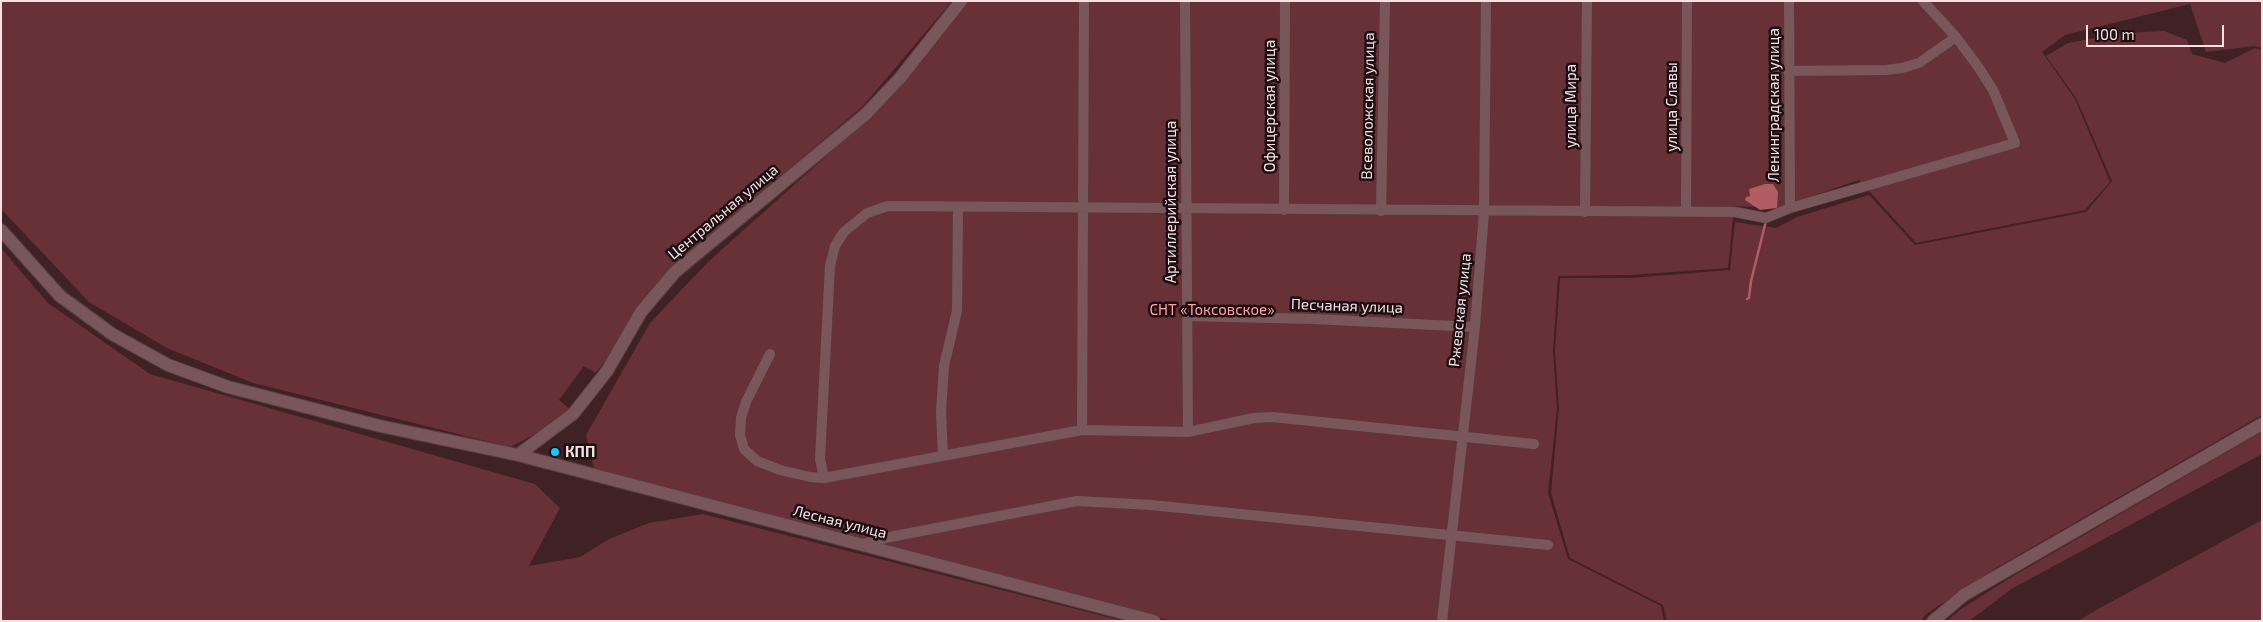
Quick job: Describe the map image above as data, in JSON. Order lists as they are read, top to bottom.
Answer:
{
  "streets": {
    "street": [
      "Ленинградская улица",
      "Офицерская улица",
      "Всеволожская улица",
      "улица Мира",
      "улица Славы",
      "Артиллерийская улица",
      "Центральная улица",
      "Песчаная улица",
      "Ржевская улица",
      "Лесная улица"
    ]
  },
  "crossings": [
    ["Артиллерийская улица", "Песчаная улица"],
    ["Центральная улица", "Лесная улица"],
    ["Песчаная улица", "Ржевская улица"]
  ],
  "parks": ["СНТ «Токсовское»"],
  "places": ["КПП"],
  "scale_bar": "100 m"
}
